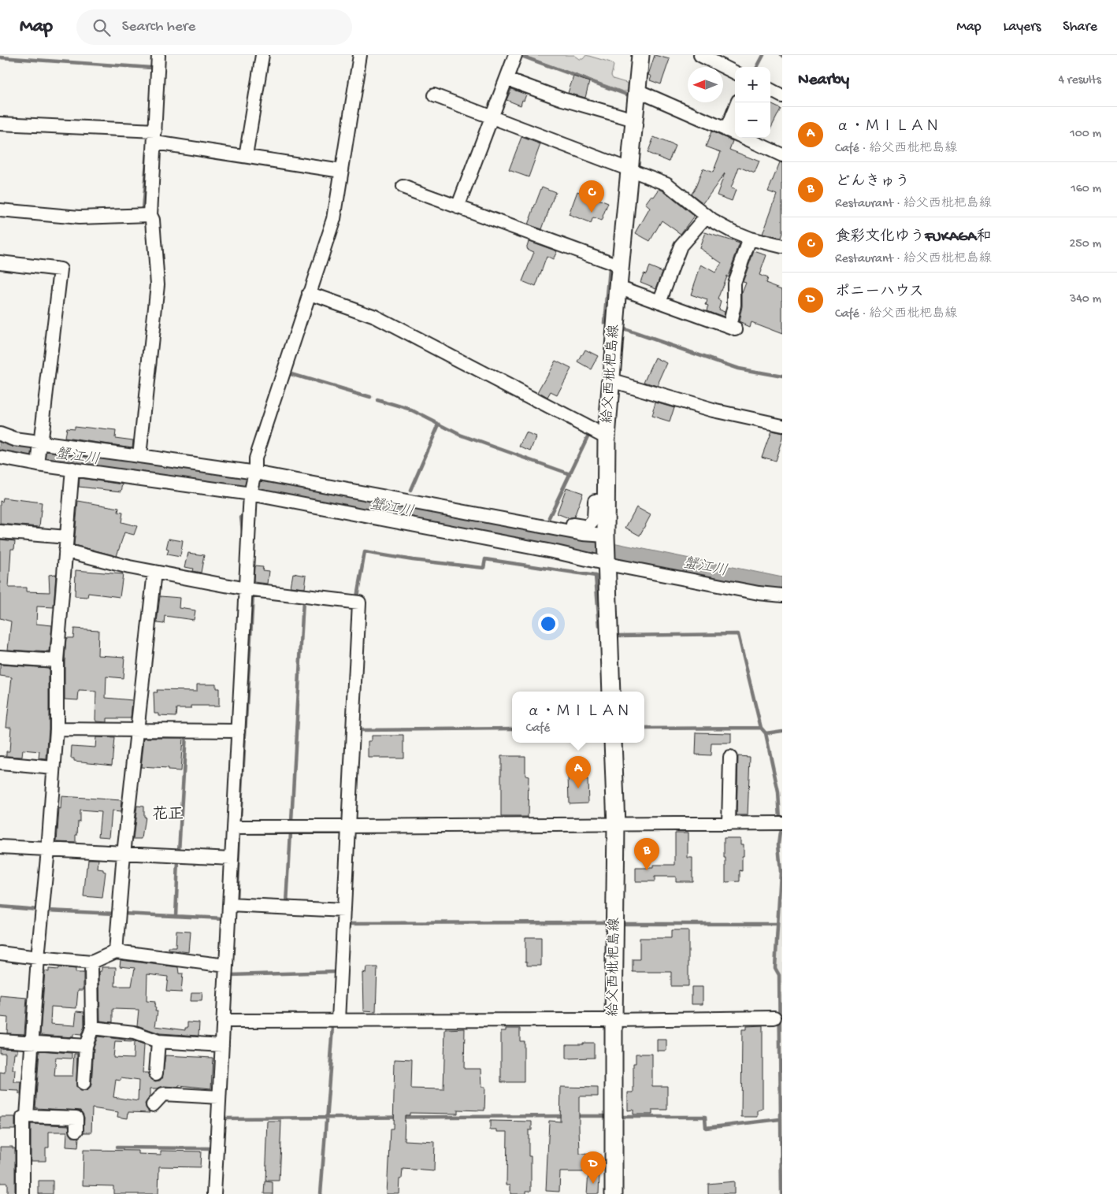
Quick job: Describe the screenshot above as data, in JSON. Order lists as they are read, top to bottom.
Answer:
{
  "streets": {
    "main road": ["給父西枇杷島線"]
  },
  "districts": ["花正"],
  "water": ["蟹江川"],
  "north": "left",
  "page": {
    "header": "Map",
    "search": "Search here",
    "nav": ["Map", "Layers", "Share"],
    "heading": ["Nearby", "4 results"],
    "map_buttons": ["+", "−"],
    "list": [
      {
        "mark": "A",
        "name": "α・ＭＩＬＡＮ",
        "note": "Café · 給父西枇杷島線",
        "value": "100 m"
      },
      {
        "mark": "B",
        "name": "どんきゅう",
        "note": "Restaurant · 給父西枇杷島線",
        "value": "160 m"
      },
      {
        "mark": "C",
        "name": "食彩文化ゆうFUKAGA和",
        "note": "Restaurant · 給父西枇杷島線",
        "value": "250 m"
      },
      {
        "mark": "D",
        "name": "ポニーハウス",
        "note": "Café · 給父西枇杷島線",
        "value": "340 m"
      }
    ],
    "pins": [
      "C",
      "A",
      "B",
      "D"
    ],
    "popup": ["α・ＭＩＬＡＮ", "Café"]
  }
}
